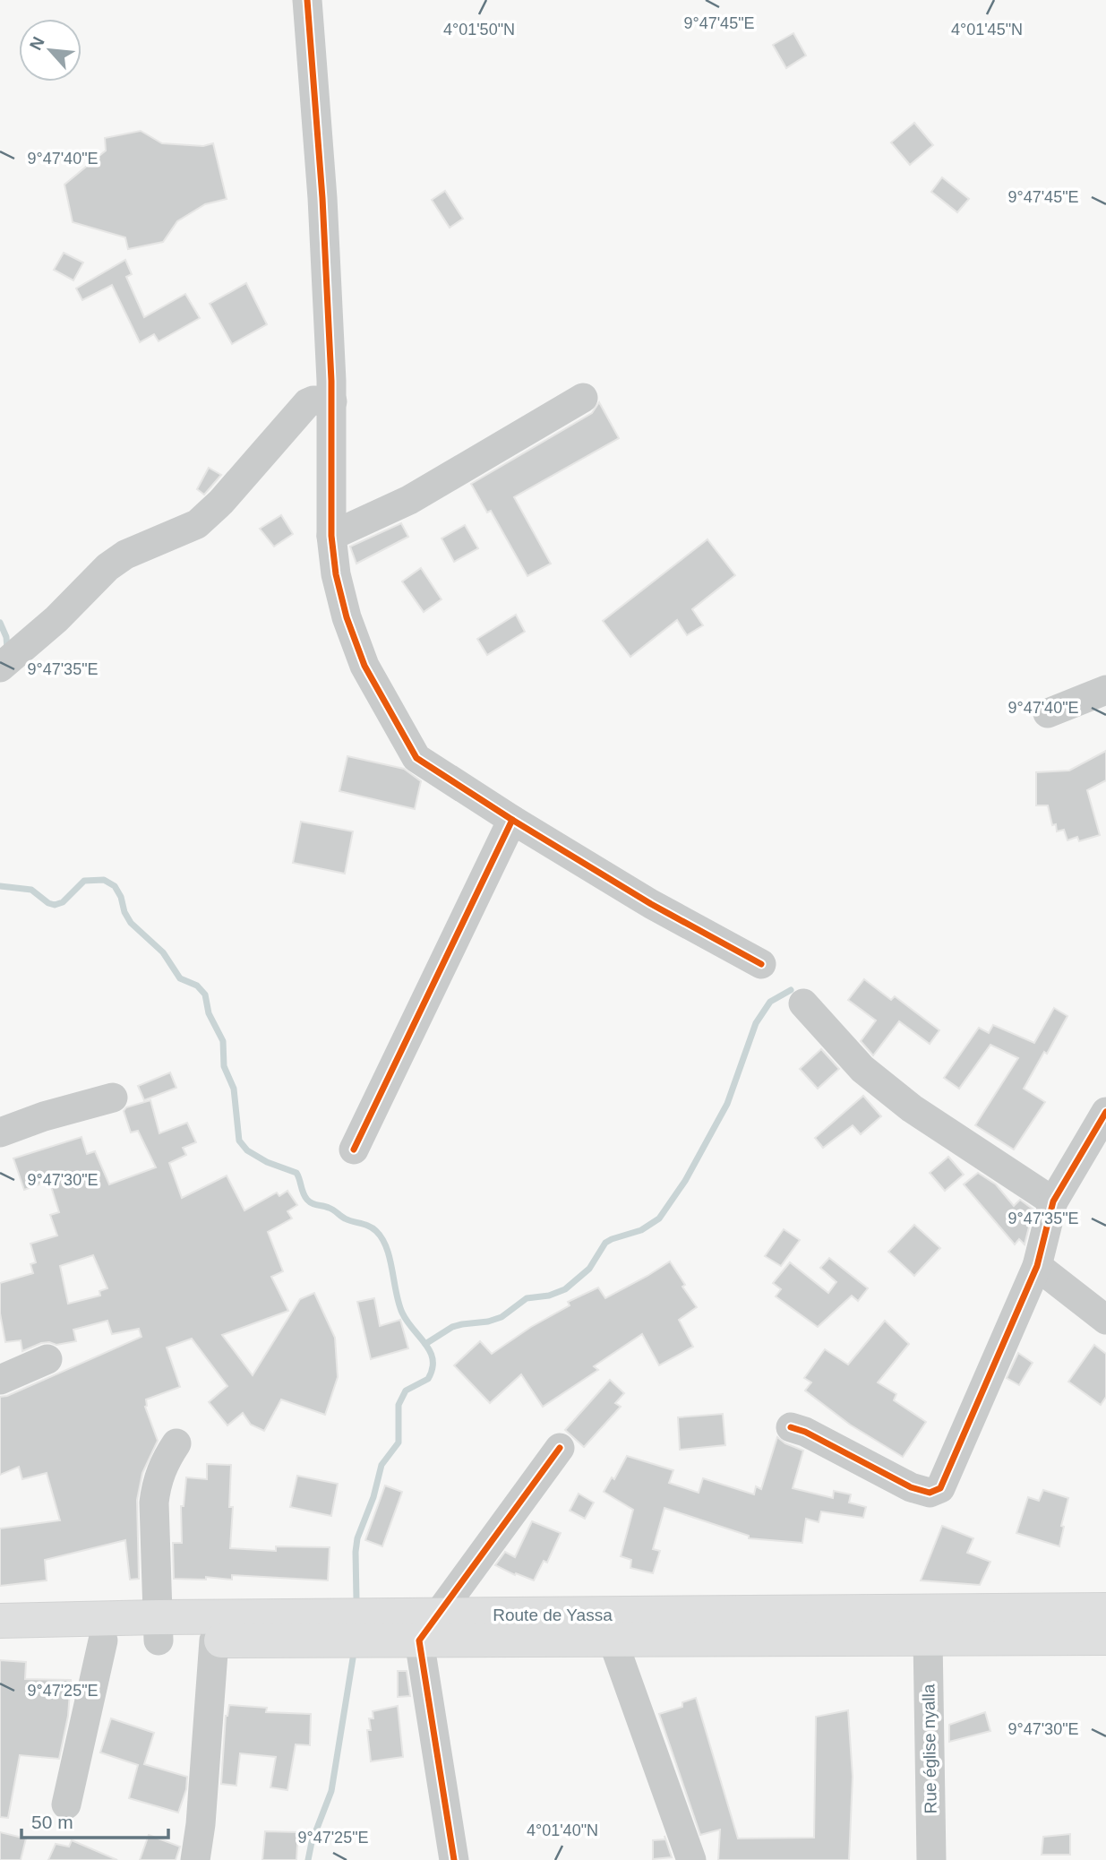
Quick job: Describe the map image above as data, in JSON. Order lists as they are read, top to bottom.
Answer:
{
  "streets": {
    "main road": ["Route de Yassa"],
    "street": ["Rue église nyalla"]
  },
  "crossings": [
    ["Route de Yassa", "Rue église nyalla"]
  ],
  "scale_bar": "50 m",
  "north": "top left",
  "coordinates": [
    "9°47'45\"E",
    "4°01'50\"N",
    "4°01'45\"N",
    "9°47'40\"E",
    "9°47'35\"E",
    "9°47'30\"E",
    "9°47'25\"E",
    "4°01'40\"N"
  ]
}
